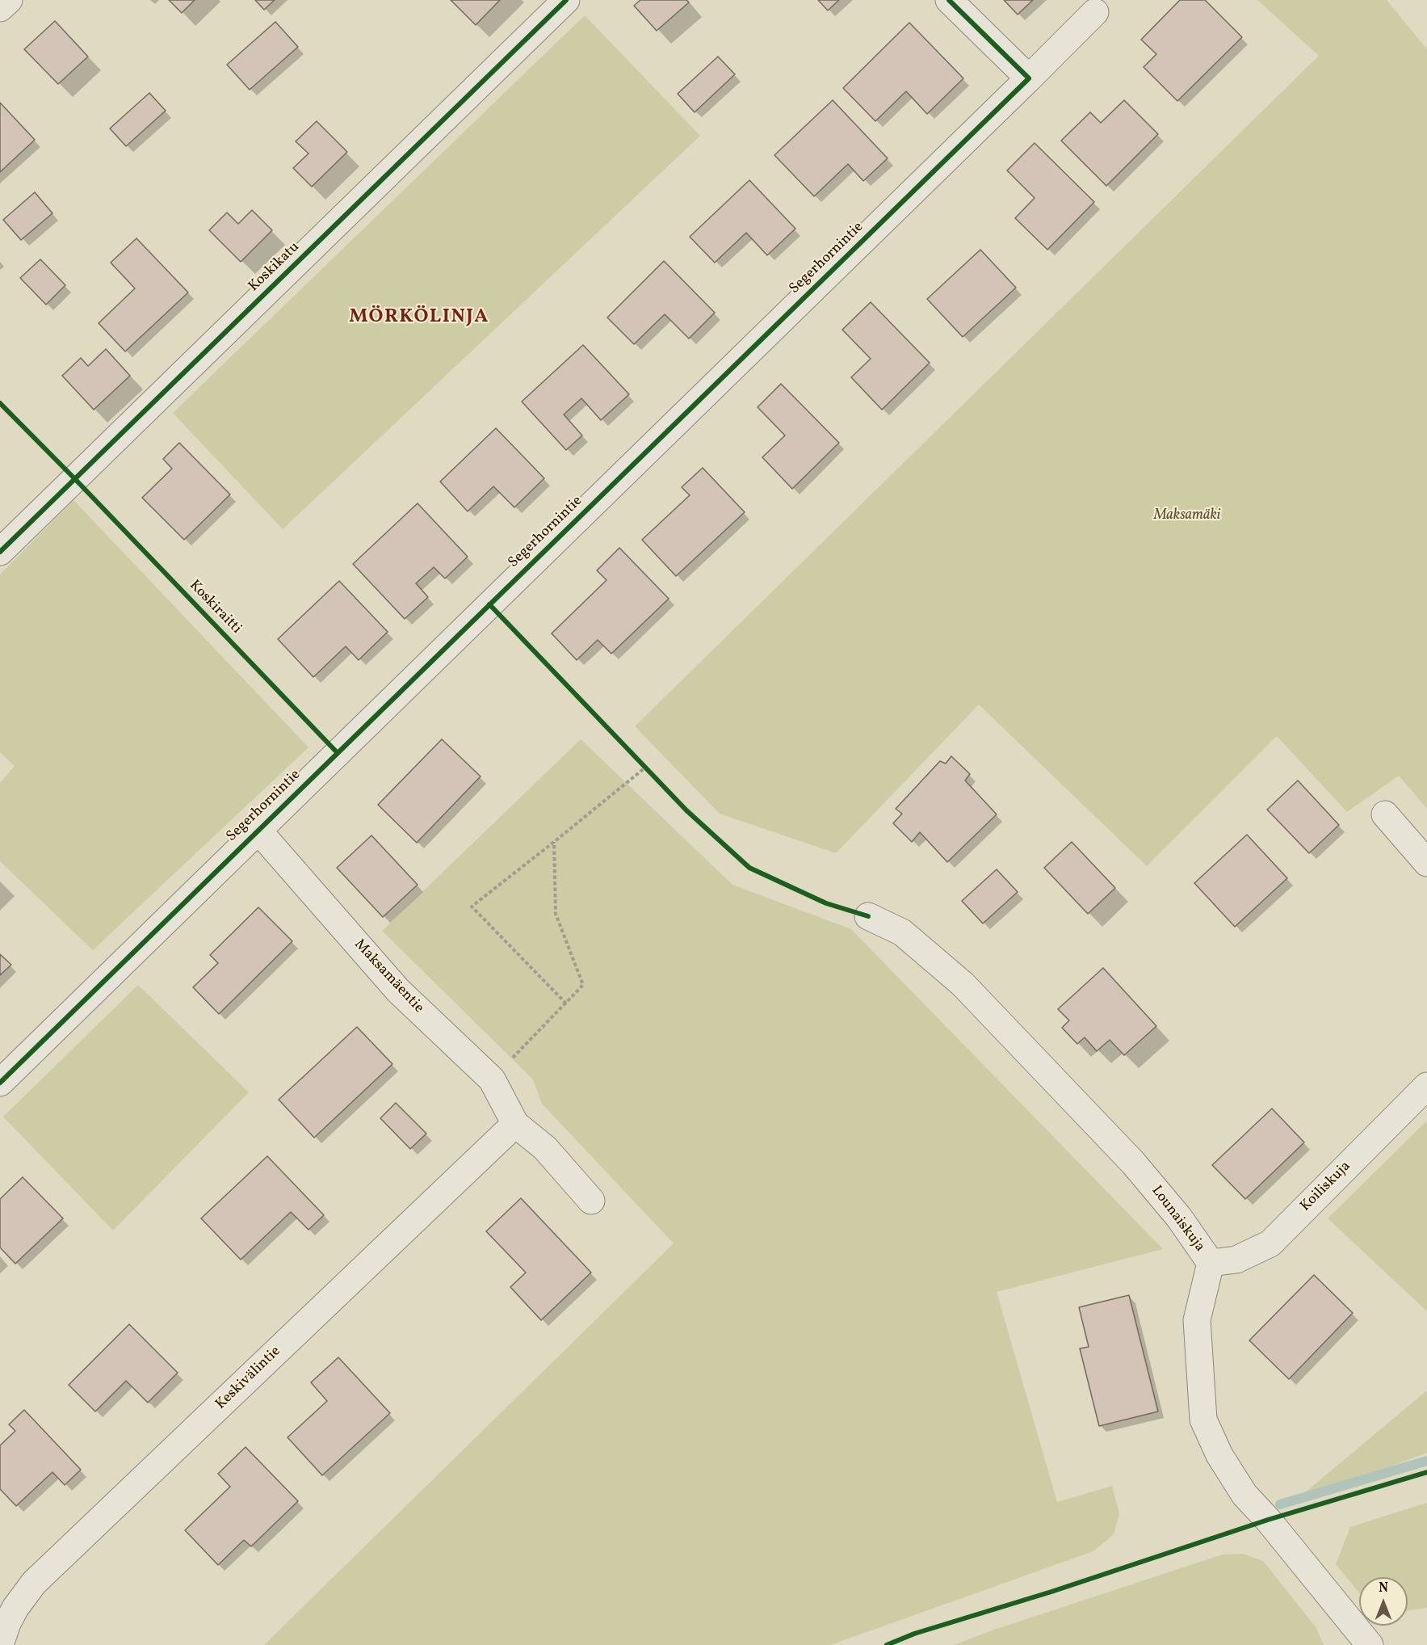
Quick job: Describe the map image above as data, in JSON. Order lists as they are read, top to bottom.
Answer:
{
  "streets": {
    "street": [
      "Segerhornintie",
      "Koskikatu",
      "Maksamäentie",
      "Koiliskuja",
      "Lounaiskuja",
      "Keskivälintie"
    ],
    "cycle path": ["Koskiraitti"]
  },
  "crossings": [
    ["Segerhornintie", "Maksamäentie"],
    ["Maksamäentie", "Keskivälintie"],
    ["Koiliskuja", "Lounaiskuja"]
  ],
  "districts": ["MÖRKÖLINJA"],
  "parks": ["Maksamäki"],
  "north": "top"
}
